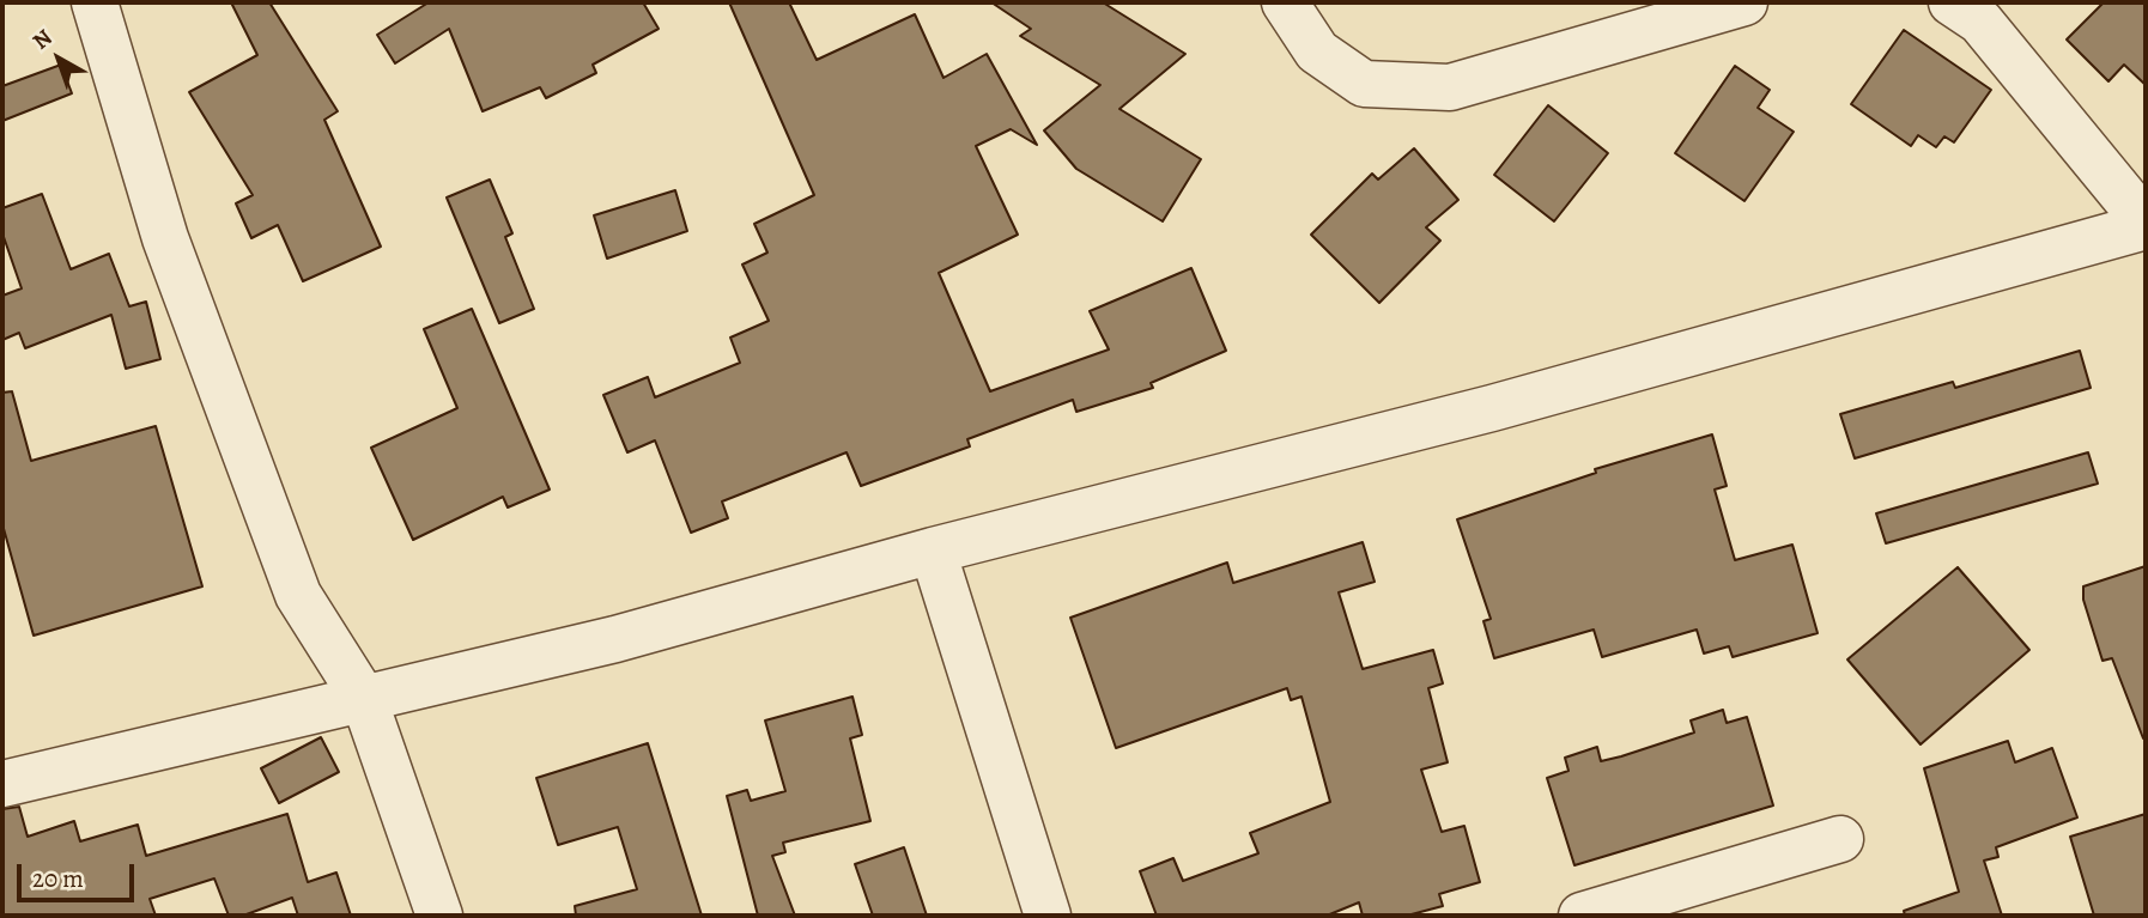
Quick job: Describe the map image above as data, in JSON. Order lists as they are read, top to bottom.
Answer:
{
  "scale_bar": "20 m",
  "north": "top left"
}
